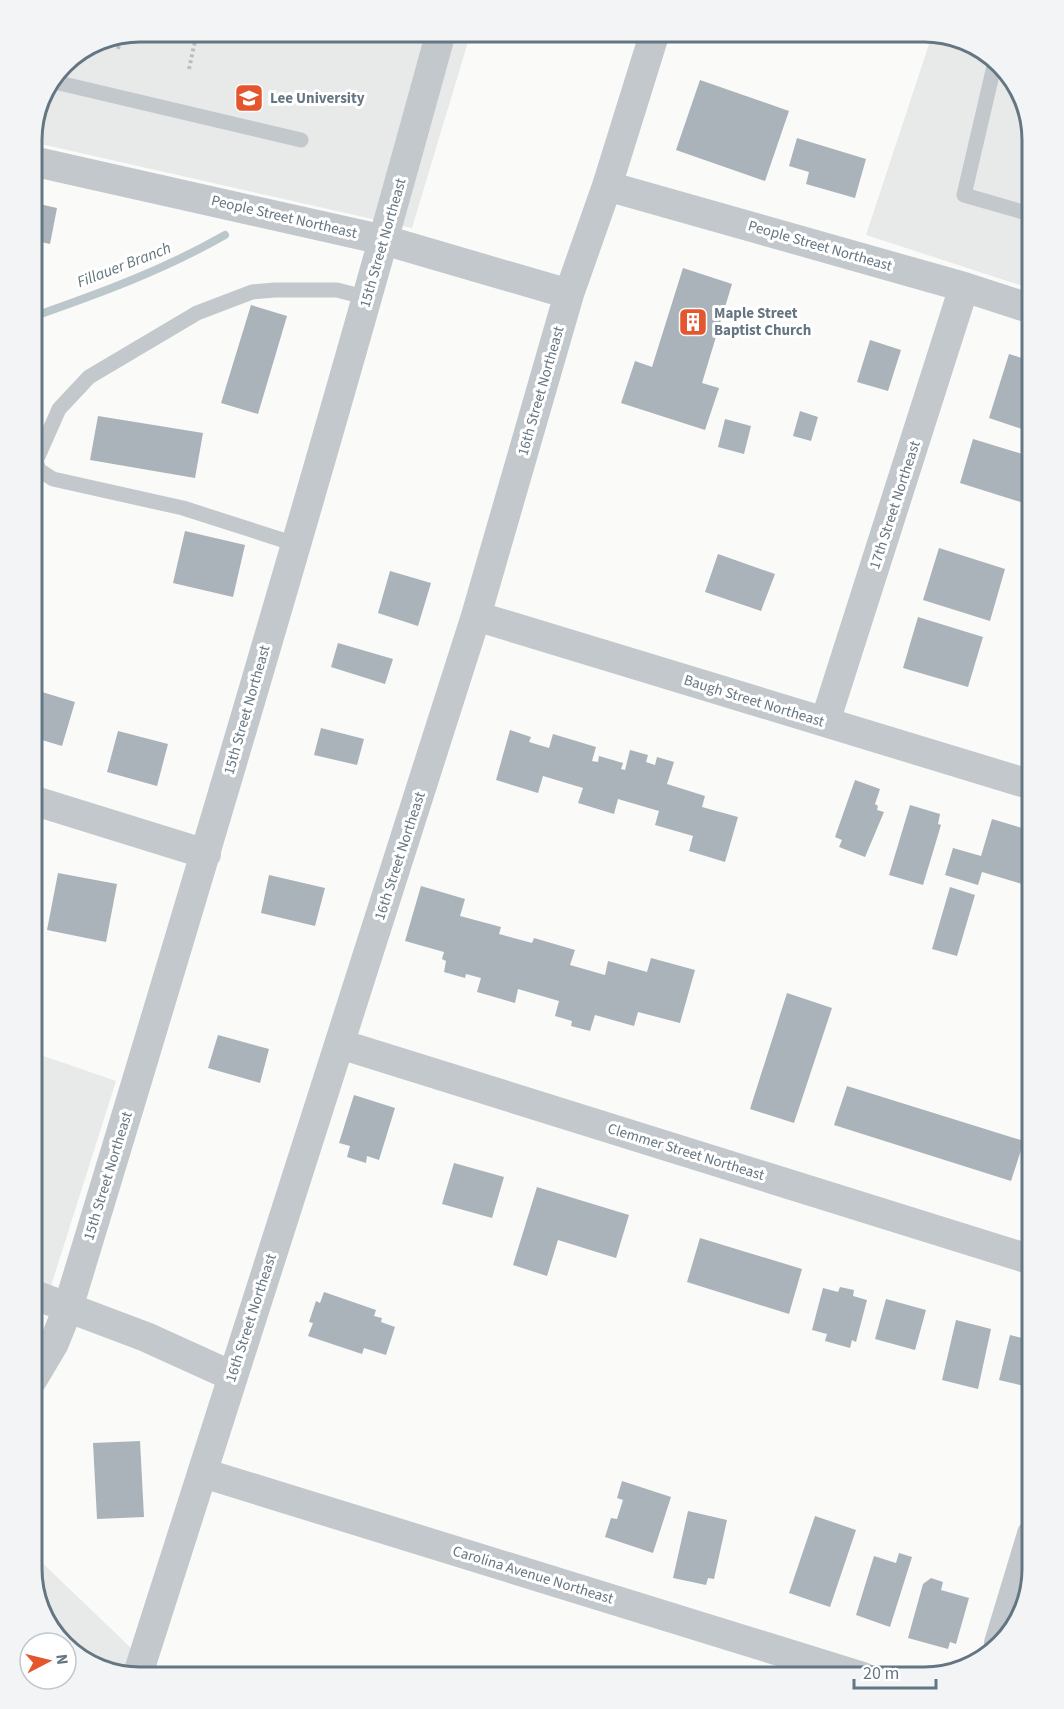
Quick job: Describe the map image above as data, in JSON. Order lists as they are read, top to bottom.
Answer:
{
  "streets": {
    "street": [
      "People Street Northeast",
      "15th Street Northeast",
      "16th Street Northeast",
      "17th Street Northeast",
      "Baugh Street Northeast",
      "Clemmer Street Northeast",
      "Carolina Avenue Northeast"
    ]
  },
  "crossings": [
    ["People Street Northeast", "15th Street Northeast"],
    ["People Street Northeast", "16th Street Northeast"],
    ["People Street Northeast", "17th Street Northeast"],
    ["16th Street Northeast", "Baugh Street Northeast"],
    ["16th Street Northeast", "Clemmer Street Northeast"],
    ["16th Street Northeast", "Carolina Avenue Northeast"],
    ["17th Street Northeast", "Baugh Street Northeast"]
  ],
  "water": ["Fillauer Branch"],
  "places": {
    "school or university": ["Lee University"],
    "building": ["Maple Street Baptist Church"]
  },
  "scale_bar": "20 m",
  "north": "right"
}
